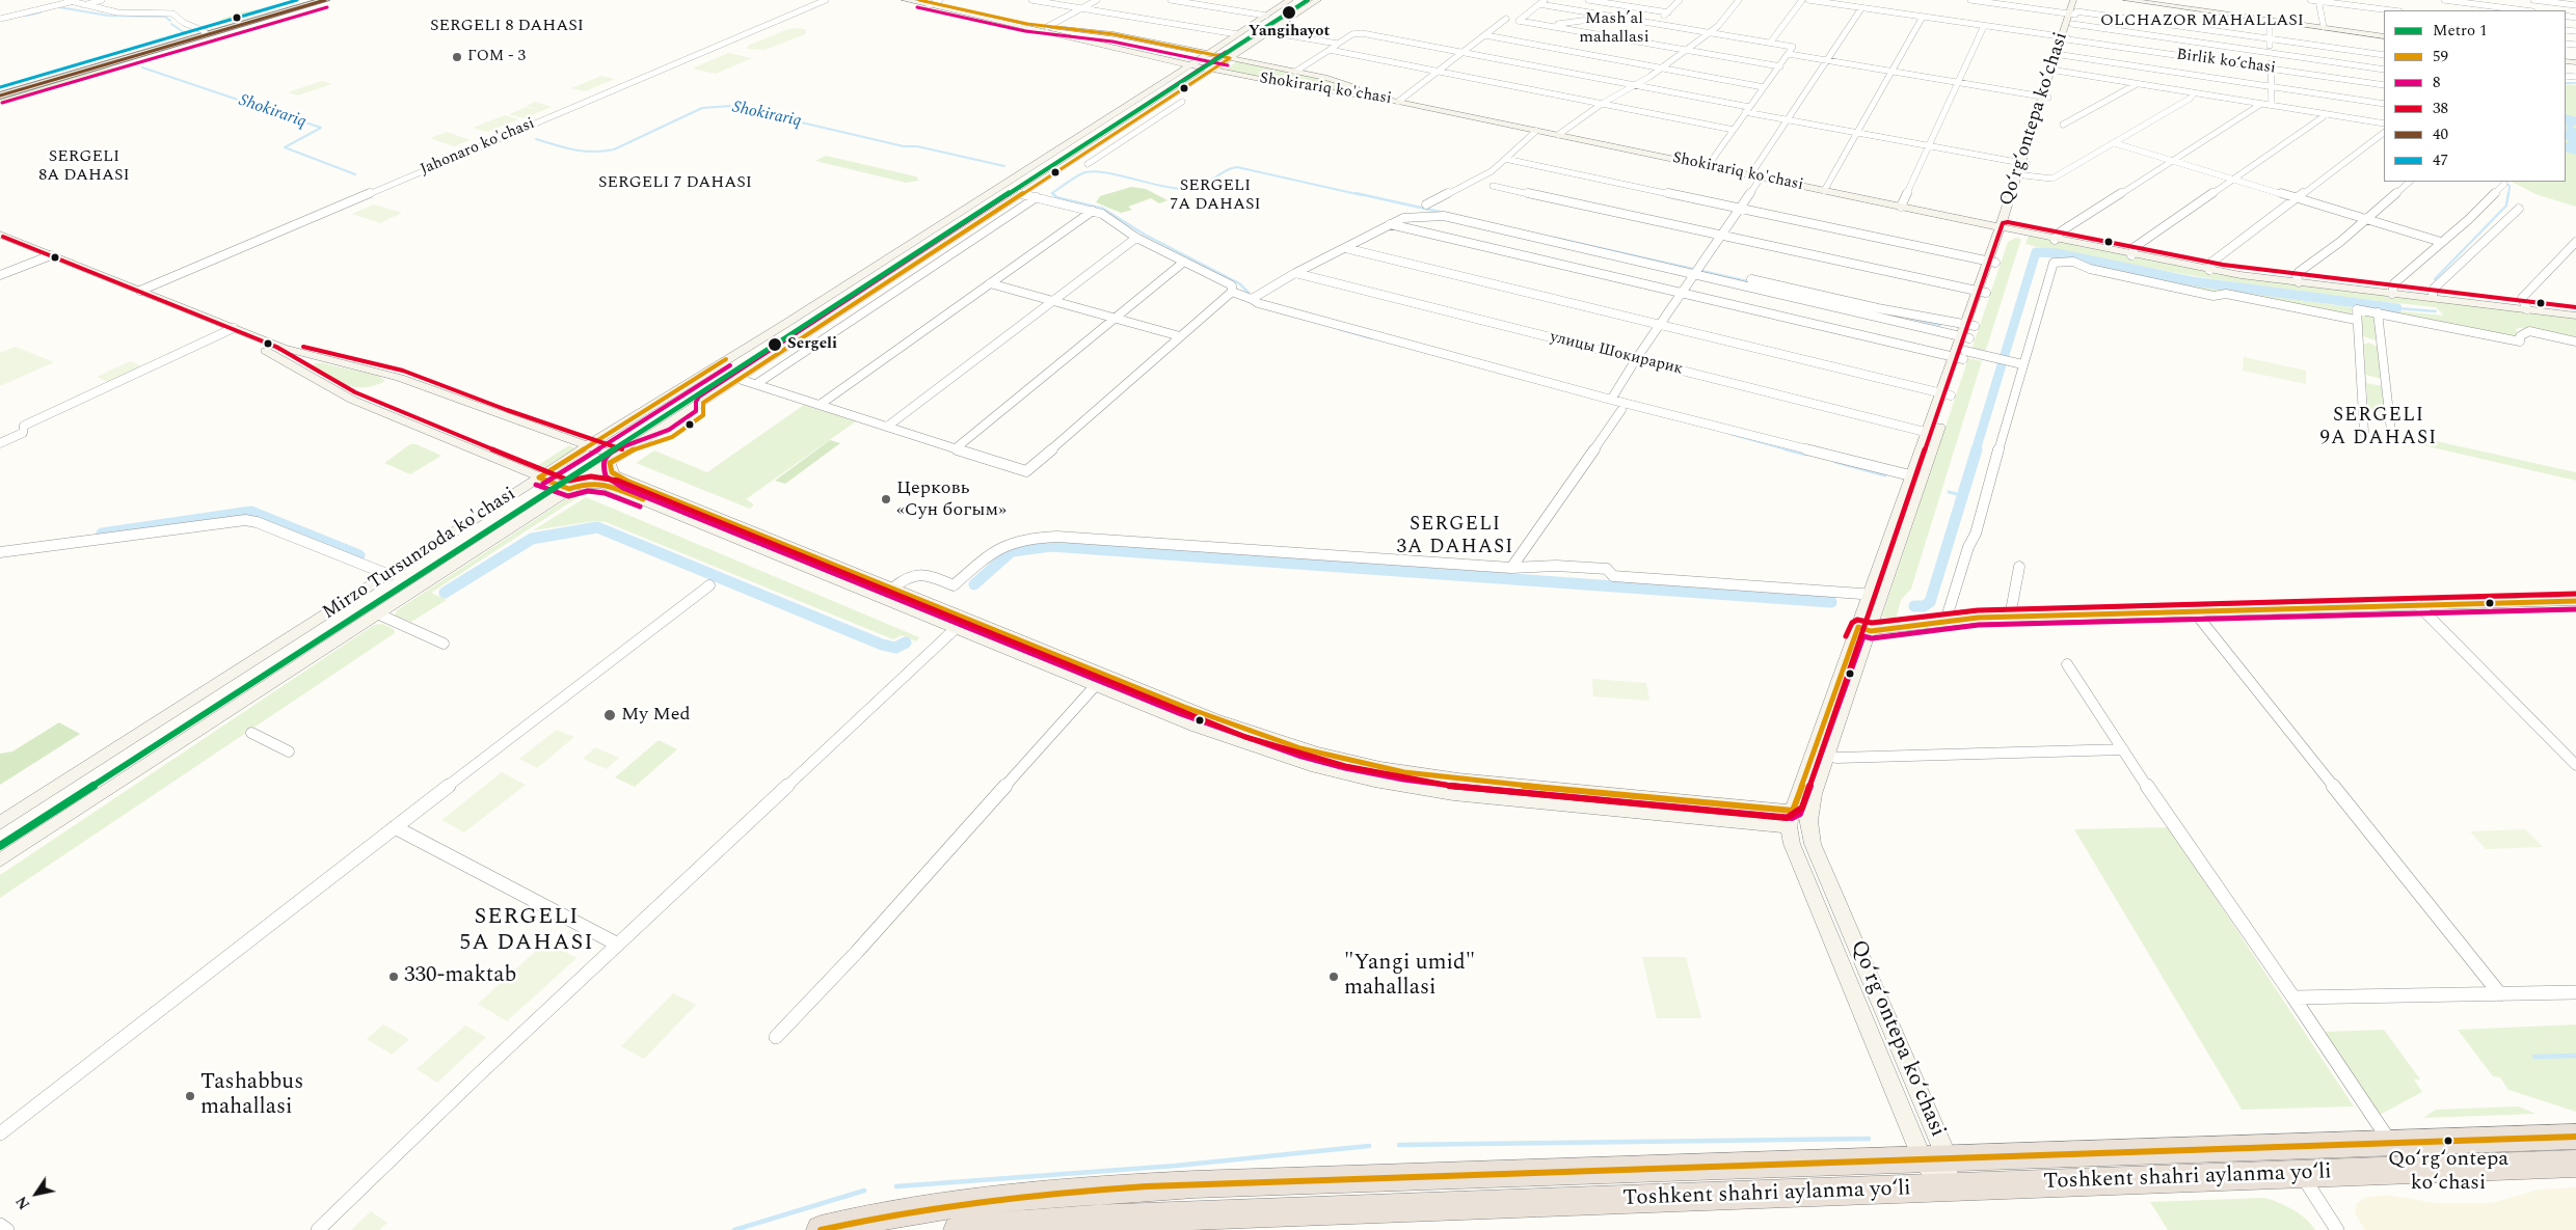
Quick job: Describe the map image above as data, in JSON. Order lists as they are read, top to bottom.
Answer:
{
  "streets": {
    "highway": ["Toshkent shahri aylanma yoʻli"],
    "main road": ["Shokirariq ko'chasi", "Qoʻrgʻontepa koʻchasi", "Mirzo Tursunzoda ko'chasi"],
    "street": ["Birlik koʻchasi", "Jahonaro ko'chasi", "улицы Шокирарик"]
  },
  "crossings": [
    ["Birlik koʻchasi", "Qoʻrgʻontepa koʻchasi"],
    ["Shokirariq ko'chasi", "Qoʻrgʻontepa koʻchasi"],
    ["Shokirariq ko'chasi", "Mirzo Tursunzoda ko'chasi"],
    ["Qoʻrgʻontepa koʻchasi", "улицы Шокирарик"],
    ["Qoʻrgʻontepa koʻchasi", "Toshkent shahri aylanma yoʻli"]
  ],
  "districts": [
    "Mashʼal mahallasi",
    "OLCHAZOR MAHALLASI",
    "SERGELI 8 DAHASI",
    "SERGELI 8A DAHASI",
    "SERGELI 7 DAHASI",
    "SERGELI 7A DAHASI",
    "SERGELI 9A DAHASI",
    "SERGELI 3A DAHASI",
    "SERGELI 5A DAHASI"
  ],
  "water": ["Shokirariq"],
  "places": [
    "Yangihayot",
    "ГОМ - 3",
    "Sergeli",
    "Церковь «Сун богым»",
    "My Med",
    "330-maktab",
    "\"Yangi umid\" mahallasi",
    "Tashabbus mahallasi",
    "Qoʻrgʻontepa koʻchasi"
  ],
  "lines": [
    "metro line 1",
    "transit line 59",
    "transit line 40",
    "transit line 47",
    "transit line 8",
    "transit line 38"
  ],
  "legend": [
    "Metro 1",
    "59",
    "8",
    "38",
    "40",
    "47"
  ],
  "north": "bottom left"
}
